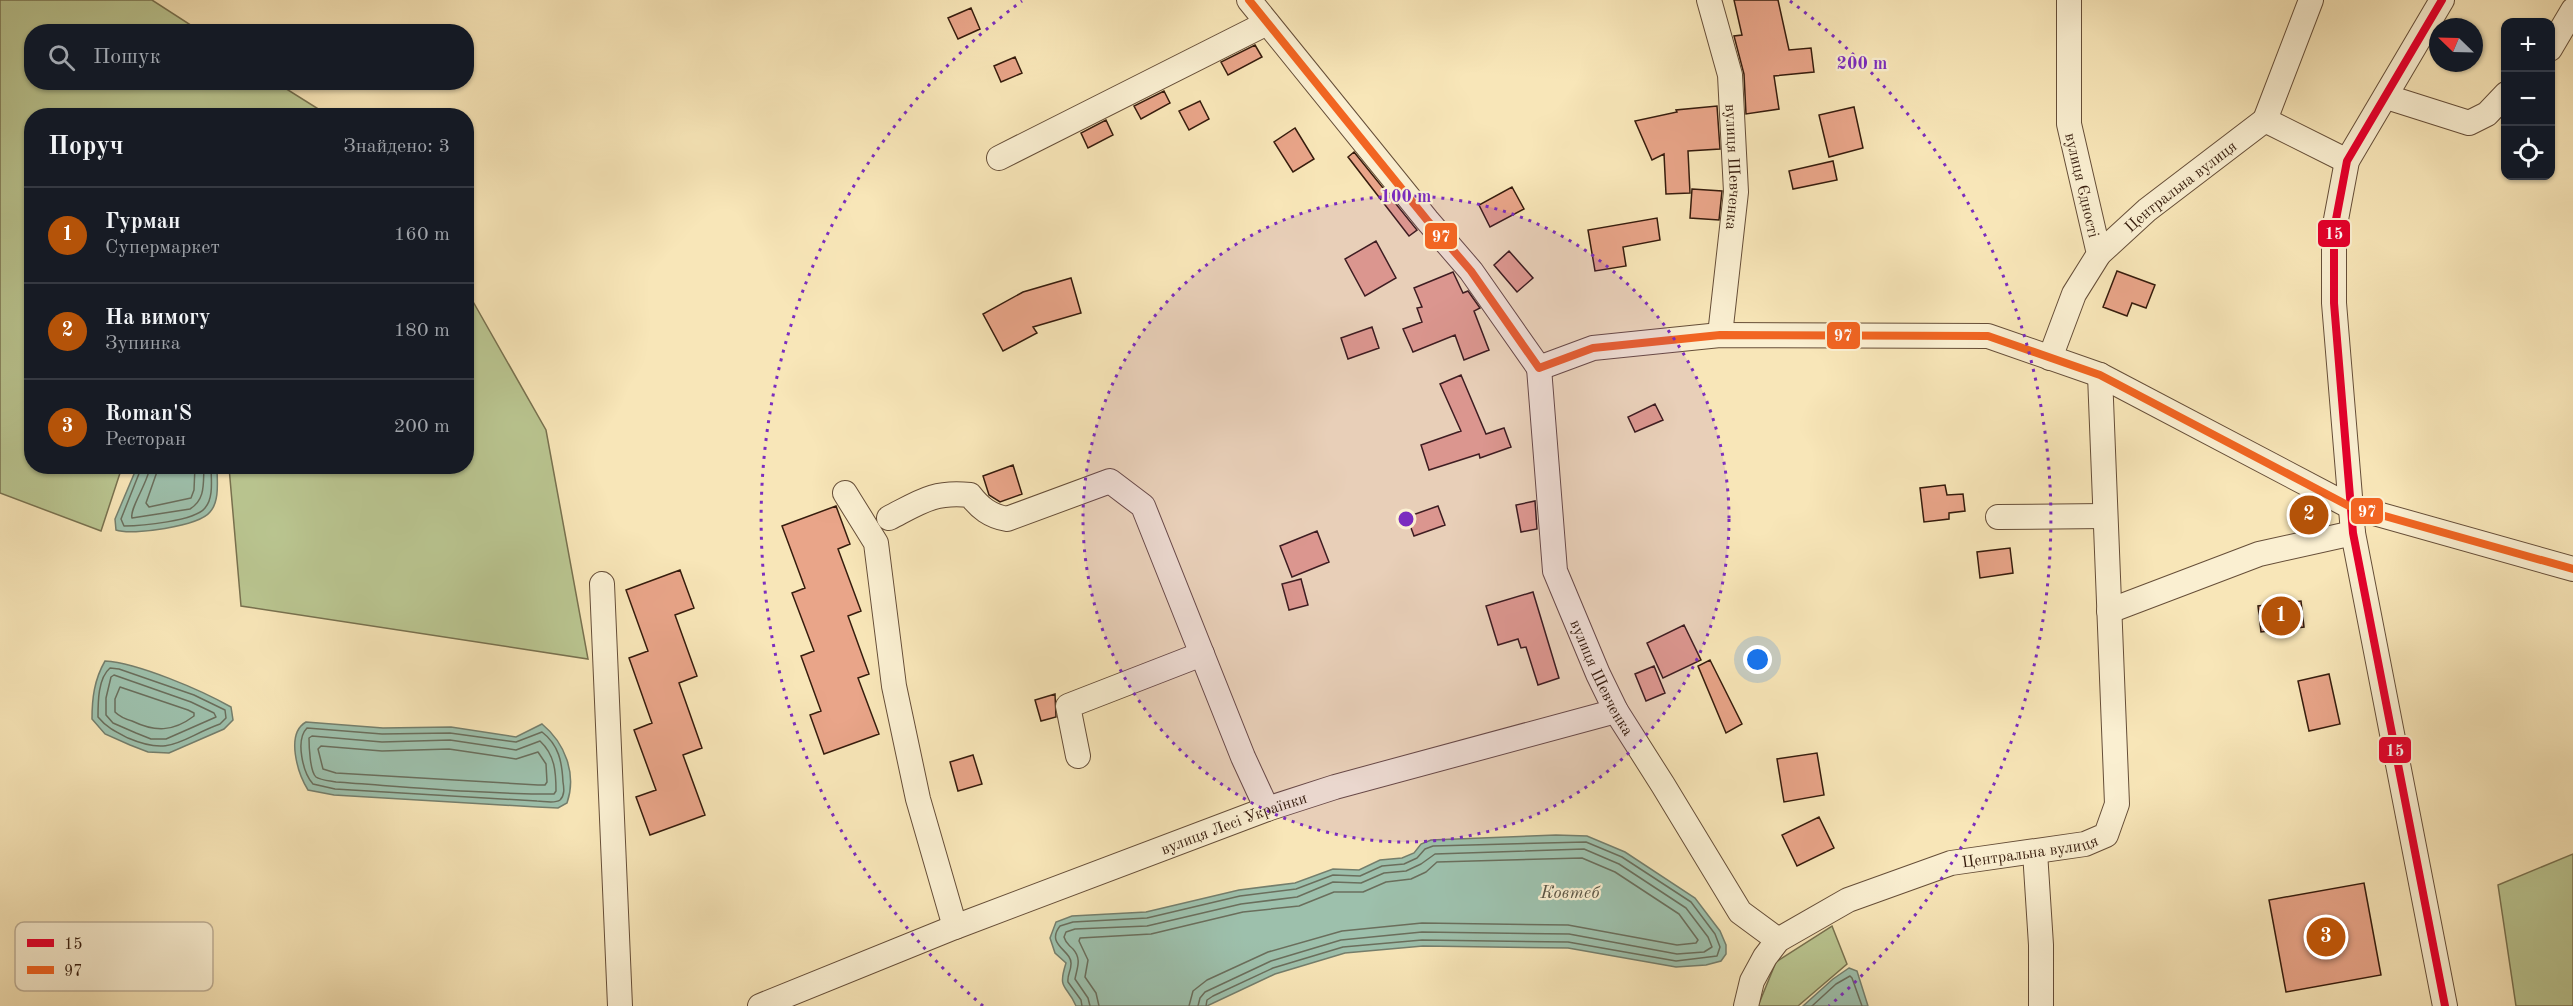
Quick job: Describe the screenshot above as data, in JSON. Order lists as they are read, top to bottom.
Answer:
{
  "streets": {
    "street": [
      "вулиця Шевченка",
      "вулиця Єдності",
      "Центральна вулиця",
      "вулиця Лесі Українки"
    ]
  },
  "crossings": [
    ["вулиця Шевченка", "Центральна вулиця"],
    ["вулиця Шевченка", "вулиця Лесі Українки"],
    ["вулиця Єдності", "Центральна вулиця"]
  ],
  "water": ["Ковтеб"],
  "lines": ["transit line 15", "transit line 97"],
  "legend": ["15", "97"],
  "north": "top left",
  "page": {
    "map_buttons": ["+", "−"],
    "search": "Пошук",
    "heading": ["Поруч", "Знайдено: 3"],
    "list": [
      {
        "mark": "1",
        "name": "Гурман",
        "note": "Супермаркет",
        "value": "160 m"
      },
      {
        "mark": "2",
        "name": "На вимогу",
        "note": "Зупинка",
        "value": "180 m"
      },
      {
        "mark": "3",
        "name": "Roman'S",
        "note": "Ресторан",
        "value": "200 m"
      }
    ],
    "pins": ["2", "1", "3"]
  },
  "rings": ["200 m", "100 m"]
}
